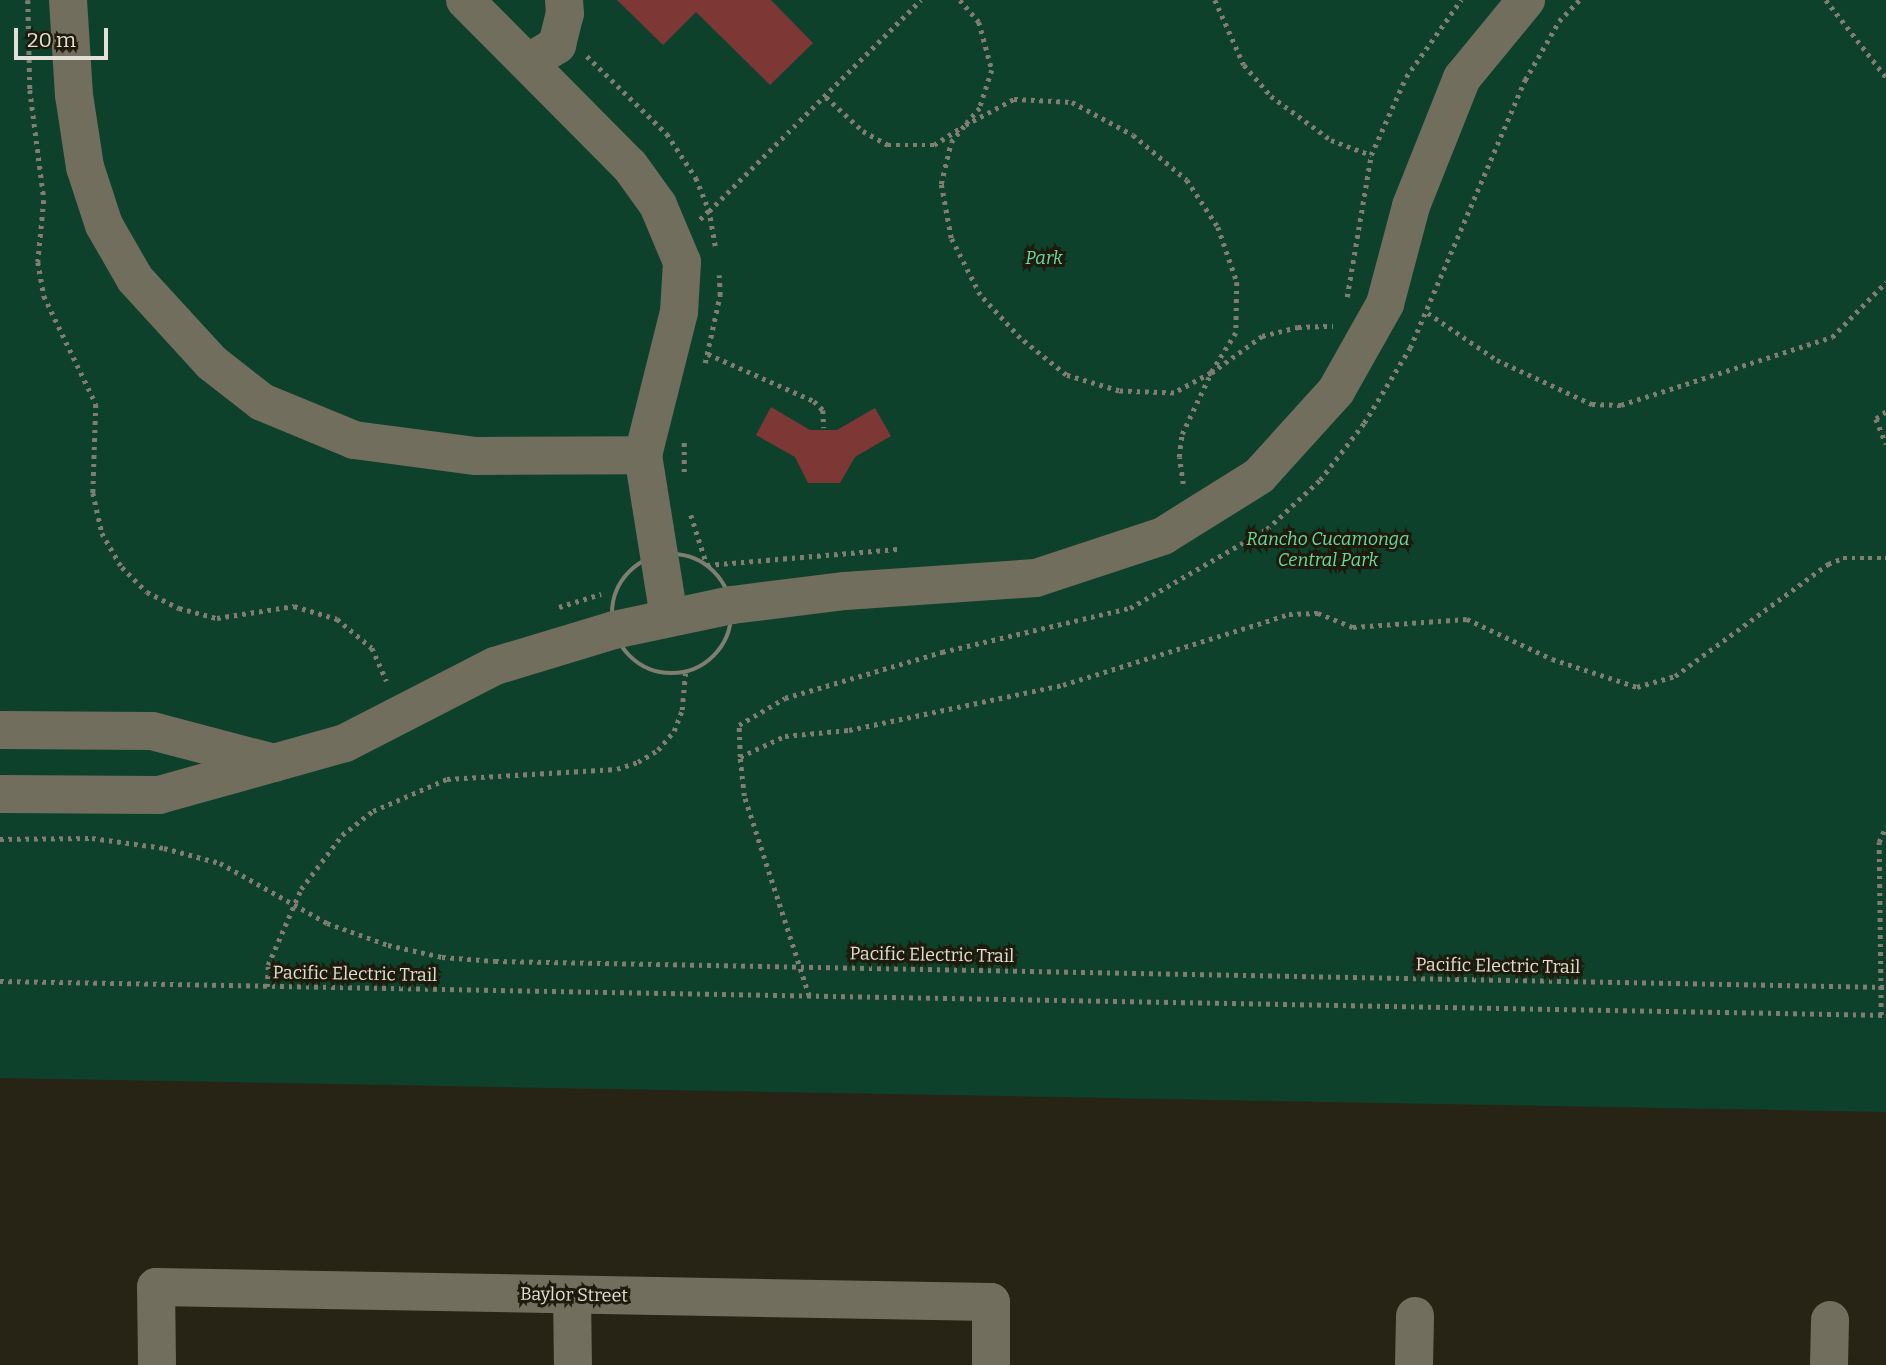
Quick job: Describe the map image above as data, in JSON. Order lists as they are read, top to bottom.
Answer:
{
  "streets": {
    "street": ["Baylor Street"],
    "path": ["Pacific Electric Trail"]
  },
  "parks": ["Park", "Rancho Cucamonga Central Park"],
  "scale_bar": "20 m"
}
